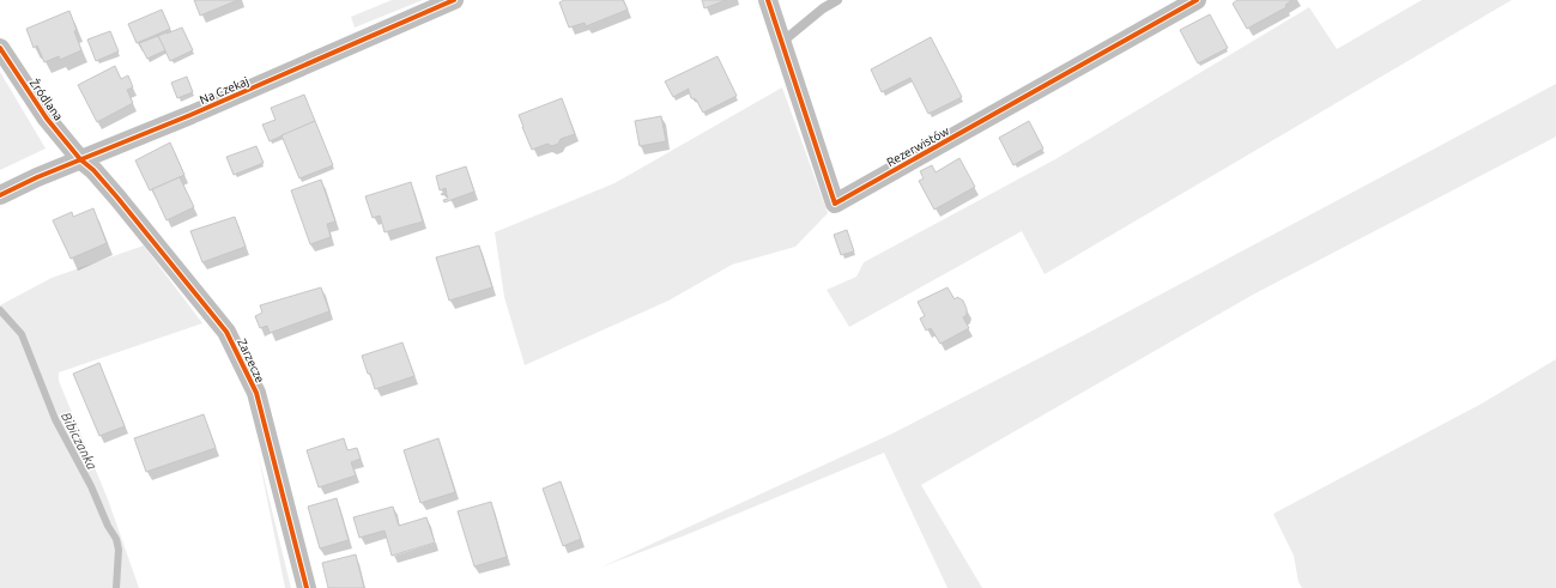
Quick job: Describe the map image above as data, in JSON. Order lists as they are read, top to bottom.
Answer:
{
  "streets": {
    "street": [
      "Na Czekaj",
      "Źródlana",
      "Rezerwistów",
      "Zarzecze"
    ]
  },
  "crossings": [
    ["Na Czekaj", "Źródlana"],
    ["Na Czekaj", "Zarzecze"],
    ["Źródlana", "Zarzecze"]
  ],
  "water": ["Bibiczanka"]
}
